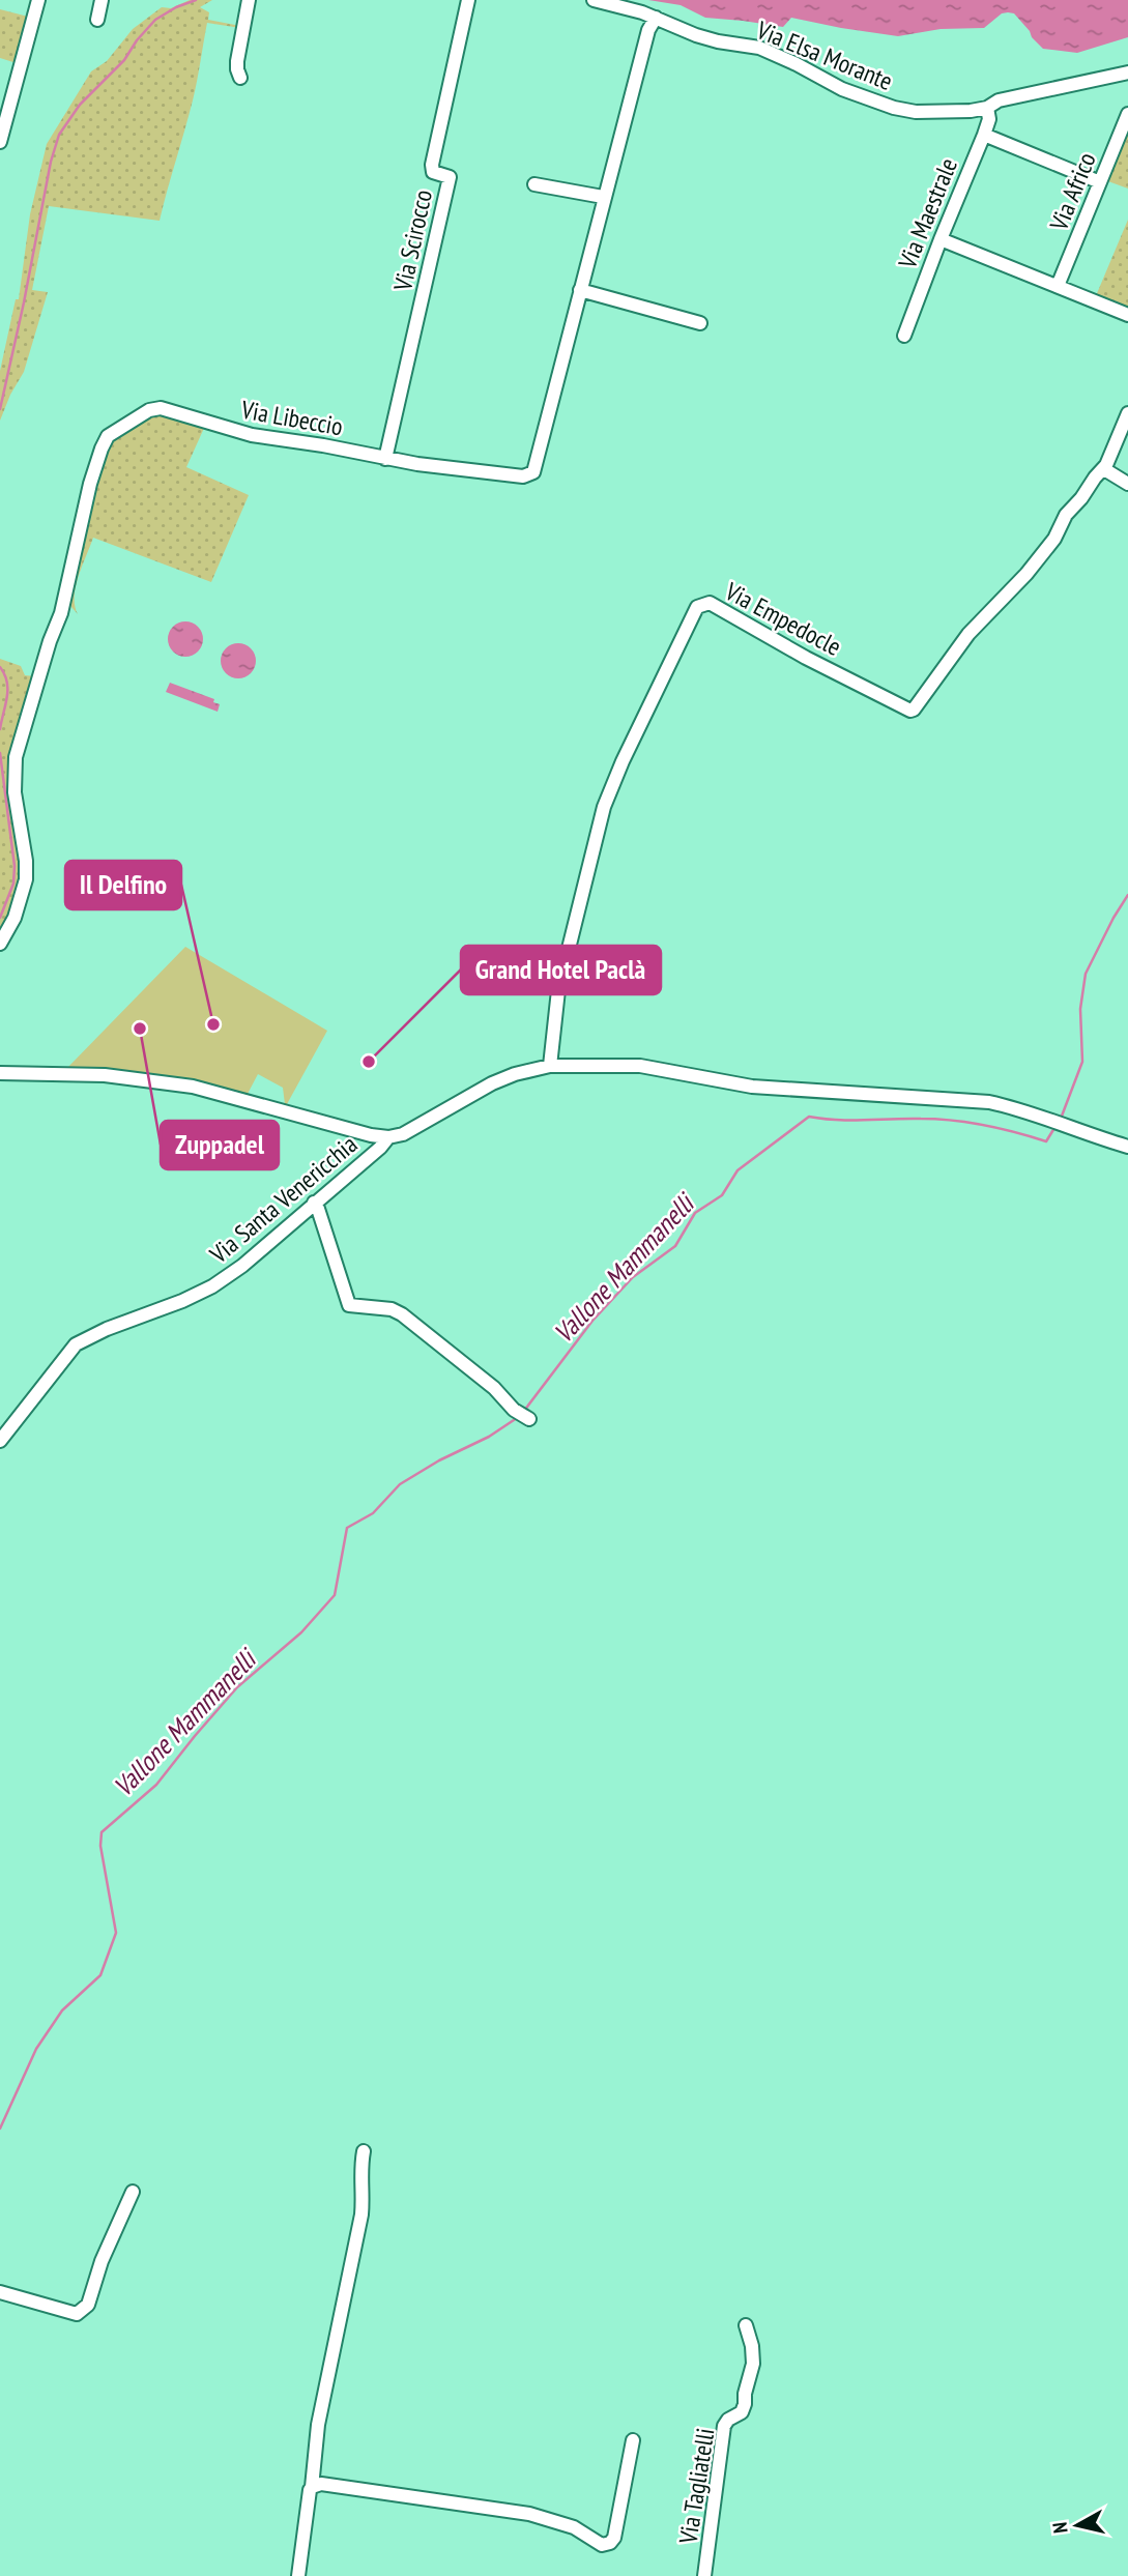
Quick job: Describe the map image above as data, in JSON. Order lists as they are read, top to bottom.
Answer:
{
  "streets": {
    "street": [
      "Via Elsa Morante",
      "Via Africo",
      "Via Maestrale",
      "Via Scirocco",
      "Via Libeccio",
      "Via Empedocle",
      "Via Santa Venericchia",
      "Via Tagliatelli"
    ]
  },
  "crossings": [
    ["Via Elsa Morante", "Via Maestrale"],
    ["Via Elsa Morante", "Via Libeccio"],
    ["Via Scirocco", "Via Libeccio"]
  ],
  "water": ["Vallone Mammanelli"],
  "places": ["Il Delfino", "Zuppadel", "Grand Hotel Paclà"],
  "north": "left"
}
